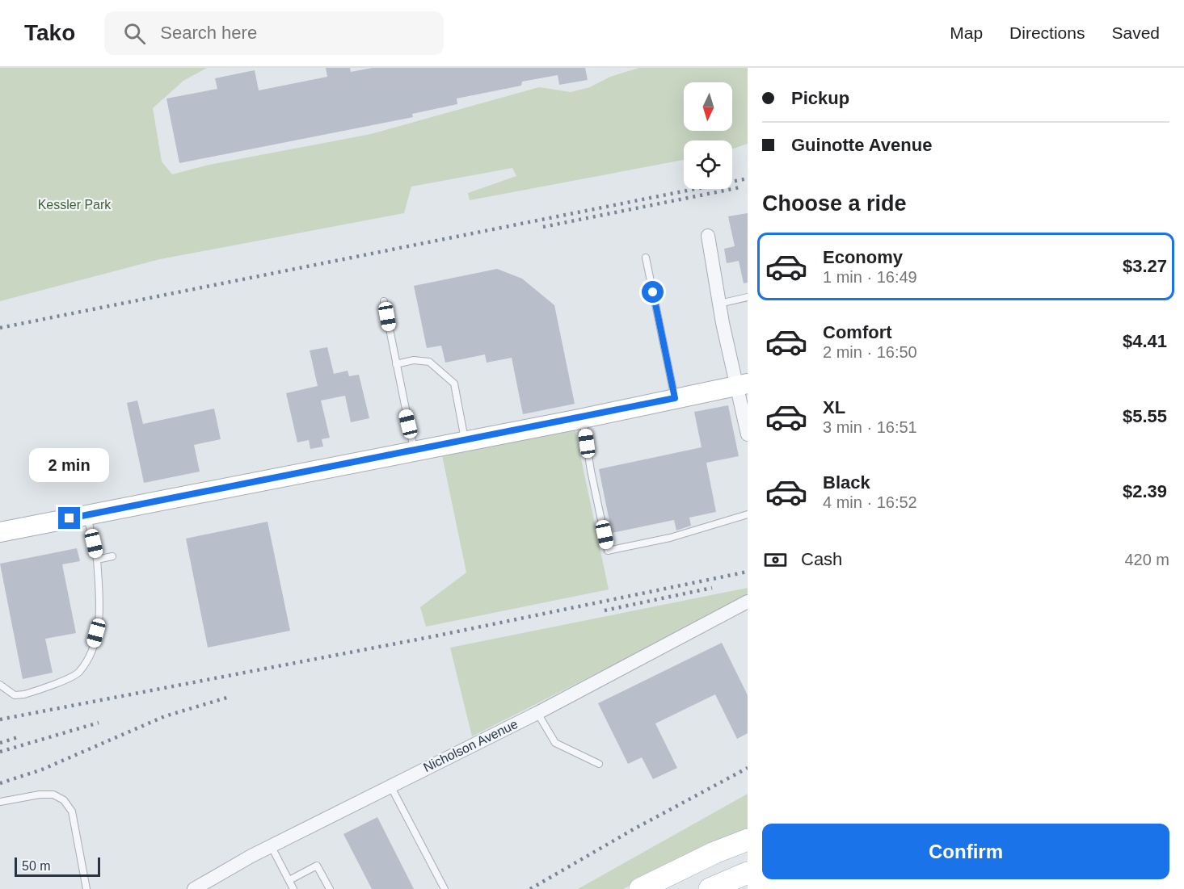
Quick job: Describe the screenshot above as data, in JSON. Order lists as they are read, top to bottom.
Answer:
{
  "streets": {
    "street": ["Nicholson Avenue"]
  },
  "parks": ["Kessler Park"],
  "scale_bar": "50 m",
  "north": "bottom",
  "page": {
    "header": "Tako",
    "search": "Search here",
    "nav": ["Map", "Directions", "Saved"],
    "banner": ["Pickup", "Guinotte Avenue"],
    "heading": "Choose a ride",
    "list": [
      {
        "name": "Economy",
        "note": "1 min · 16:49",
        "value": "$3.27"
      },
      {
        "name": "Comfort",
        "note": "2 min · 16:50",
        "value": "$4.41"
      },
      {
        "name": "XL",
        "note": "3 min · 16:51",
        "value": "$5.55"
      },
      {
        "name": "Black",
        "note": "4 min · 16:52",
        "value": "$2.39"
      }
    ],
    "bubble": "2 min",
    "pay": ["Cash", "420 m"],
    "buttons": "Confirm",
    "scale": "50 m"
  }
}
